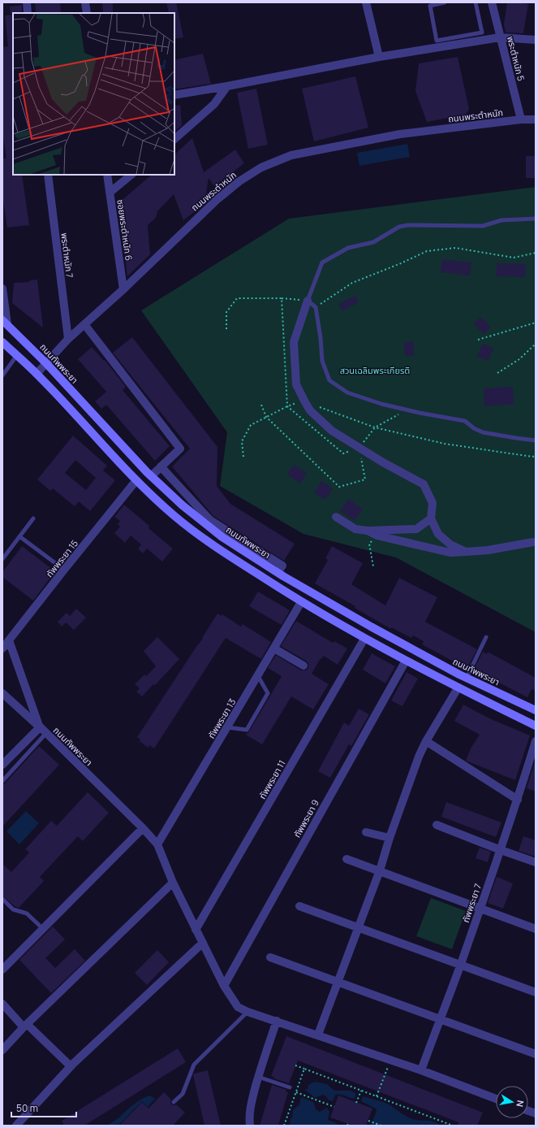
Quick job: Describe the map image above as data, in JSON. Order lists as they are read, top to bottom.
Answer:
{
  "streets": {
    "main road": ["ถนนทัพพระยา"],
    "street": [
      "พระตำหนัก 5",
      "ถนนพระตำหนัก",
      "ซอยพระตำหนัก 6",
      "พระตำหนัก 7",
      "ทัพพระยา 15",
      "ทัพพระยา 13",
      "ทัพพระยา 11",
      "ทัพพระยา 9",
      "ทัพพระยา 7"
    ]
  },
  "crossings": [
    ["พระตำหนัก 5", "ถนนพระตำหนัก"],
    ["ถนนพระตำหนัก", "ซอยพระตำหนัก 6"],
    ["ถนนพระตำหนัก", "พระตำหนัก 7"],
    ["ถนนพระตำหนัก", "ถนนทัพพระยา"],
    ["ถนนทัพพระยา", "ทัพพระยา 15"],
    ["ถนนทัพพระยา", "ทัพพระยา 13"],
    ["ถนนทัพพระยา", "ทัพพระยา 11"],
    ["ถนนทัพพระยา", "ทัพพระยา 9"],
    ["ถนนทัพพระยา", "ทัพพระยา 7"]
  ],
  "parks": ["สวนเฉลิมพระเกียรติ"],
  "scale_bar": "50 m",
  "north": "right"
}
